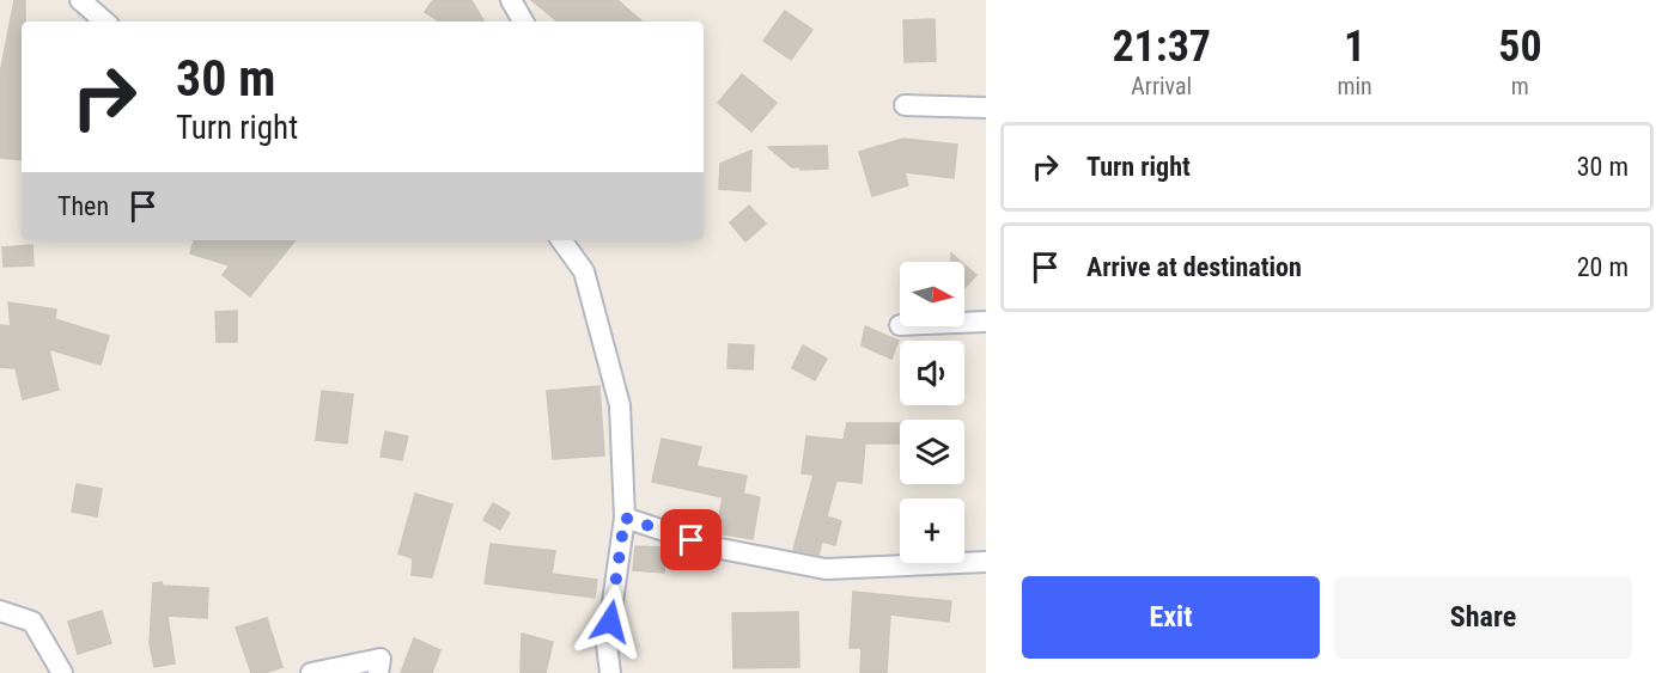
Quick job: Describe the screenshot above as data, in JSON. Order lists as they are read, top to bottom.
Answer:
{
  "north": "right",
  "page": {
    "eta": [
      "21:37",
      "Arrival",
      "1",
      "min",
      "50",
      "m"
    ],
    "turn": ["30 m", "Turn right"],
    "list": [
      {
        "name": "Turn right",
        "value": "30 m"
      },
      {
        "name": "Arrive at destination",
        "value": "20 m"
      }
    ],
    "then": "Then",
    "map_buttons": "+",
    "buttons": ["Exit", "Share"]
  }
}
